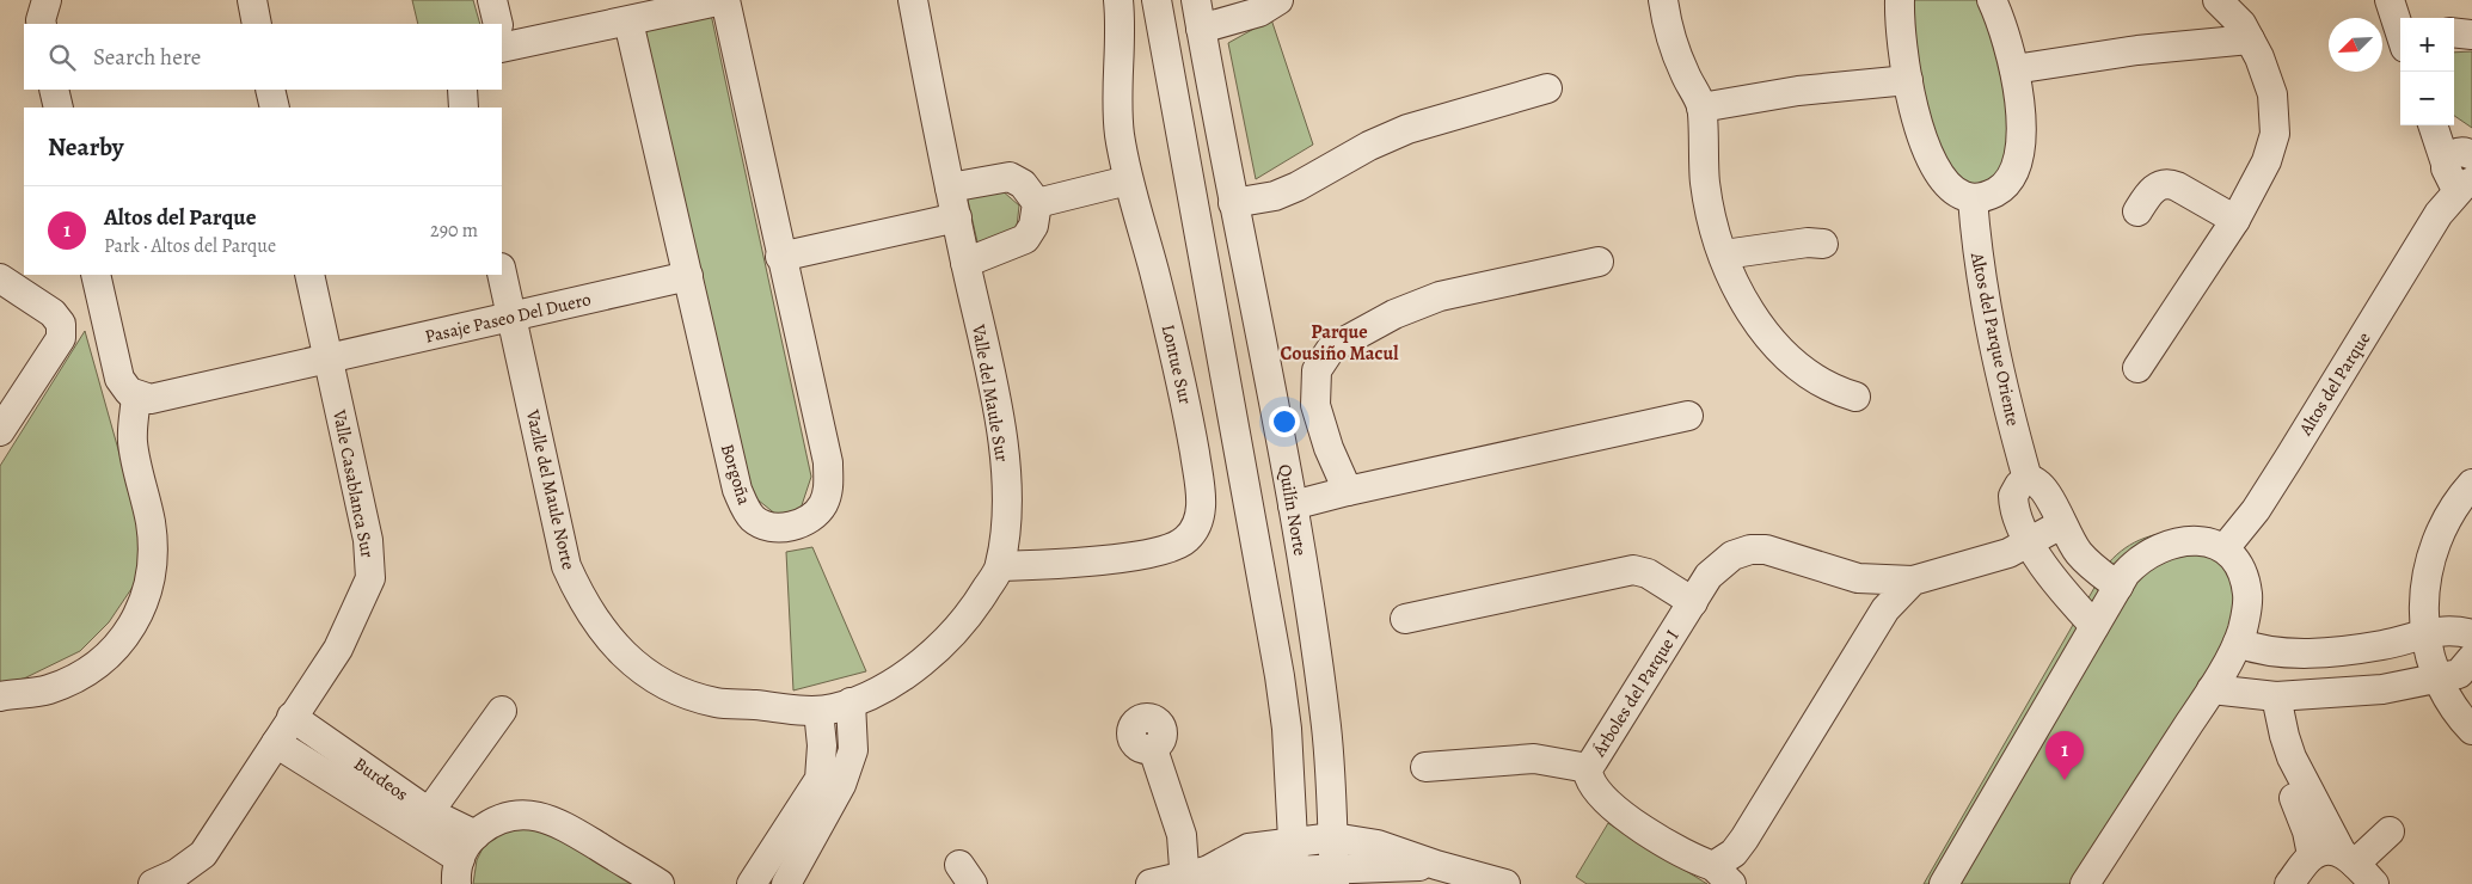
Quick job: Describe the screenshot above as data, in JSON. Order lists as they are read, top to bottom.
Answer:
{
  "streets": {
    "street": [
      "Pasaje Paseo Del Duero",
      "Altos del Parque Oriente",
      "Lontue Sur",
      "Altos del Parque",
      "Valle del Maule Sur",
      "Borgoña",
      "Valle Casablanca Sur",
      "Vazlle del Maule Norte",
      "Quilín Norte",
      "Árboles del Parque I",
      "Burdeos"
    ]
  },
  "crossings": [
    ["Pasaje Paseo Del Duero", "Borgoña"],
    ["Pasaje Paseo Del Duero", "Valle Casablanca Sur"],
    ["Pasaje Paseo Del Duero", "Vazlle del Maule Norte"],
    ["Lontue Sur", "Valle del Maule Sur"],
    ["Valle del Maule Sur", "Vazlle del Maule Norte"],
    ["Valle Casablanca Sur", "Burdeos"]
  ],
  "districts": ["Parque Cousiño Macul"],
  "north": "bottom left",
  "page": {
    "map_buttons": ["+", "−"],
    "search": "Search here",
    "heading": "Nearby",
    "list": [
      {
        "mark": "1",
        "name": "Altos del Parque",
        "note": "Park · Altos del Parque",
        "value": "290 m"
      }
    ],
    "pins": "1"
  }
}
